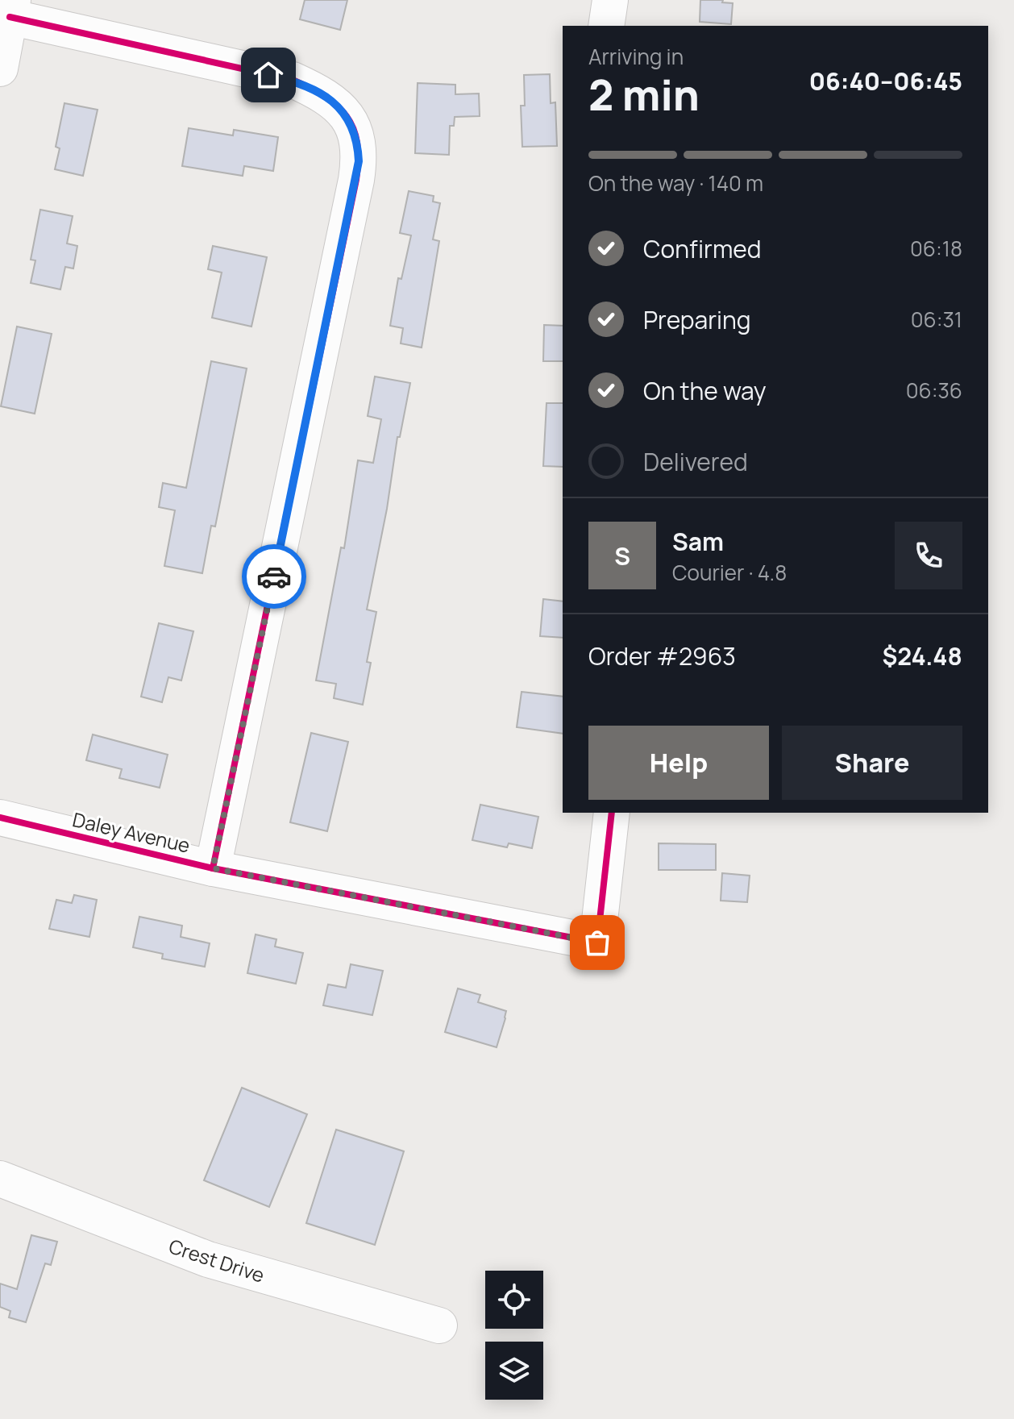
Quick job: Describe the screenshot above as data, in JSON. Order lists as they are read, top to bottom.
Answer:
{
  "streets": {
    "street": ["Daley Avenue", "Crest Drive"]
  },
  "page": {
    "heading": ["2 min", "Arriving in", "06:40–06:45"],
    "panel": [
      "Sam",
      "Courier · 4.8",
      "Order #2963",
      "$24.48"
    ],
    "bar": "On the way · 140 m",
    "list": [
      ["Confirmed", "06:18"],
      ["Preparing", "06:31"],
      ["On the way", "06:36"],
      "Delivered"
    ],
    "round": "S",
    "buttons": ["Help", "Share"]
  }
}
